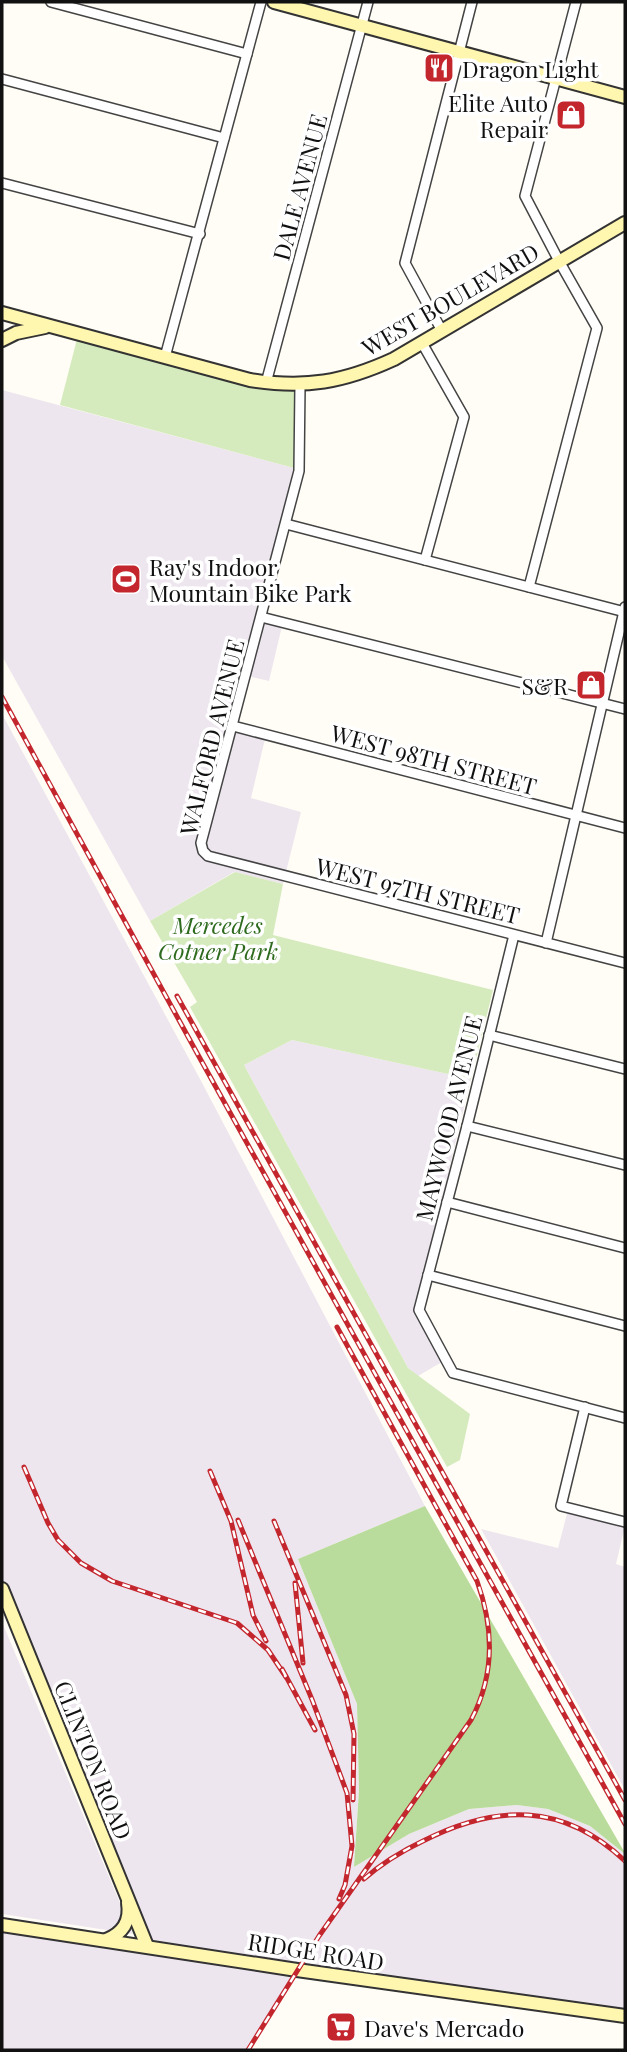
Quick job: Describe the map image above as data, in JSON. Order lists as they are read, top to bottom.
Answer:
{
  "streets": {
    "street": [
      "DALE AVENUE",
      "WEST BOULEVARD",
      "WALFORD AVENUE",
      "WEST 98TH STREET",
      "WEST 97TH STREET",
      "MAYWOOD AVENUE",
      "CLINTON ROAD",
      "RIDGE ROAD"
    ]
  },
  "crossings": [
    ["DALE AVENUE", "WEST BOULEVARD"],
    ["WEST BOULEVARD", "WALFORD AVENUE"],
    ["WALFORD AVENUE", "WEST 98TH STREET"],
    ["WALFORD AVENUE", "WEST 97TH STREET"],
    ["WEST 97TH STREET", "MAYWOOD AVENUE"],
    ["CLINTON ROAD", "RIDGE ROAD"]
  ],
  "parks": ["Mercedes Cotner Park"],
  "places": {
    "restaurant": ["Dragon Light"],
    "shop": ["Elite Auto Repair", "S&R"],
    "sports": ["Ray's Indoor Mountain Bike Park"],
    "supermarket": ["Dave's Mercado"]
  }
}
